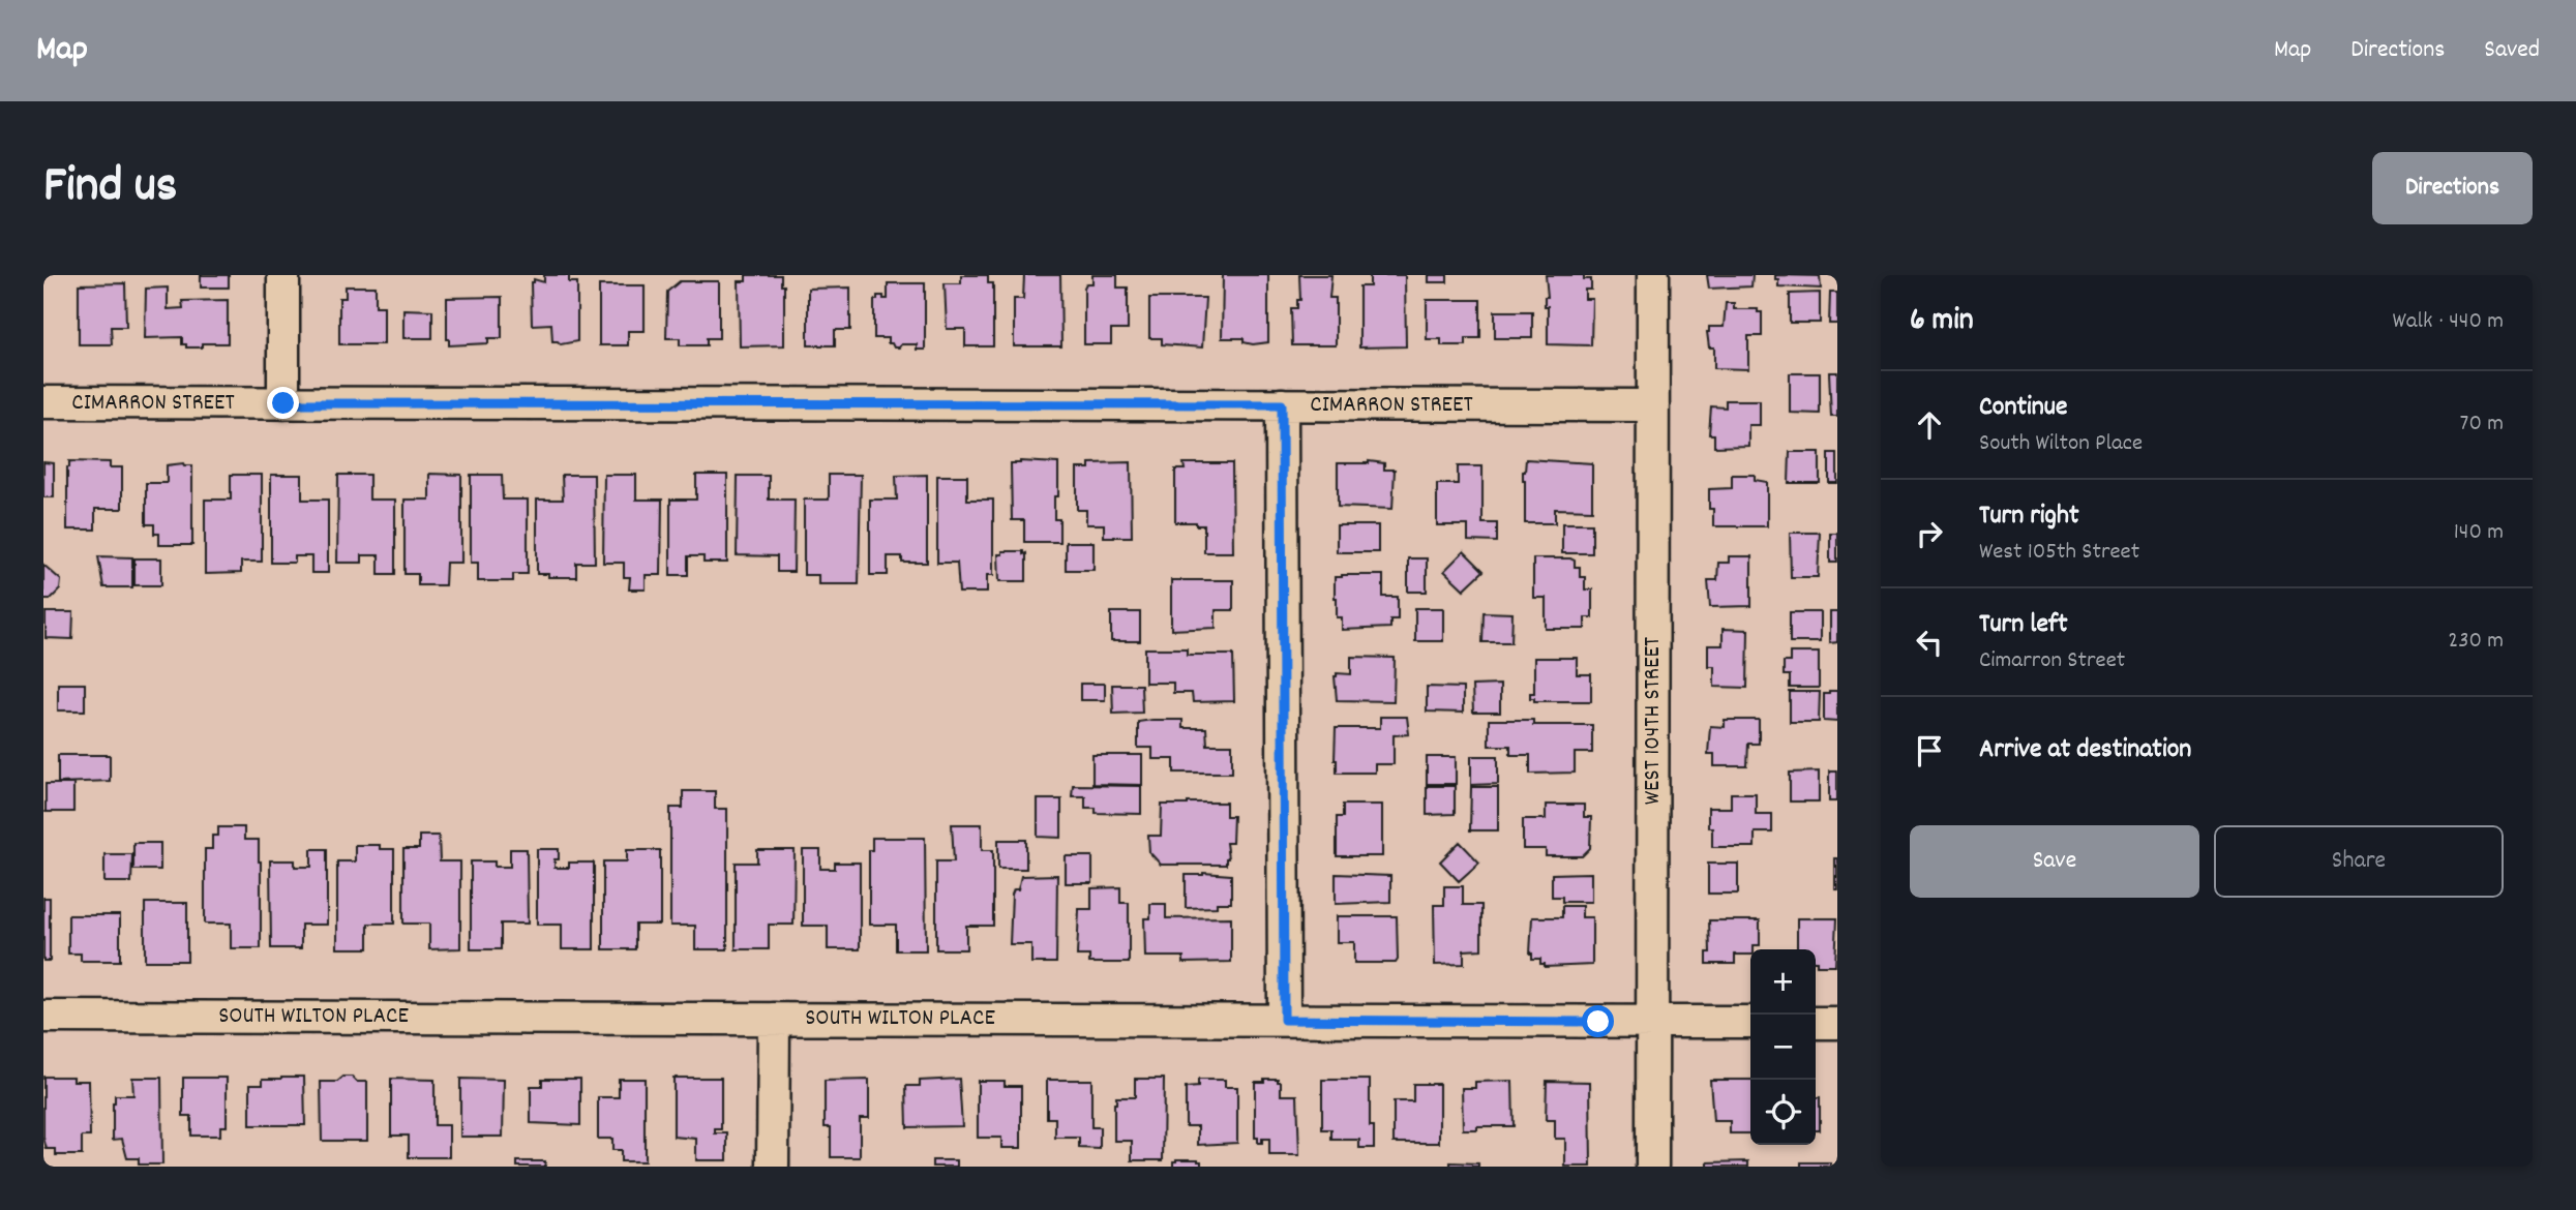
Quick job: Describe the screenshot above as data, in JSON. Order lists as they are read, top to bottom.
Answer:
{
  "streets": {
    "street": ["CIMARRON STREET", "WEST 104TH STREET", "SOUTH WILTON PLACE"]
  },
  "crossings": [
    ["CIMARRON STREET", "WEST 104TH STREET"],
    ["WEST 104TH STREET", "SOUTH WILTON PLACE"]
  ],
  "page": {
    "header": "Map",
    "nav": ["Map", "Directions", "Saved"],
    "title": "Find us",
    "buttons": [
      "Directions",
      ["Save", "Share"]
    ],
    "heading": ["6 min", "Walk · 440 m"],
    "list": [
      ["Continue", "South Wilton Place", "70 m"],
      ["Turn right", "West 105th Street", "140 m"],
      ["Turn left", "Cimarron Street", "230 m"],
      "Arrive at destination"
    ],
    "map_buttons": ["+", "−"]
  }
}
